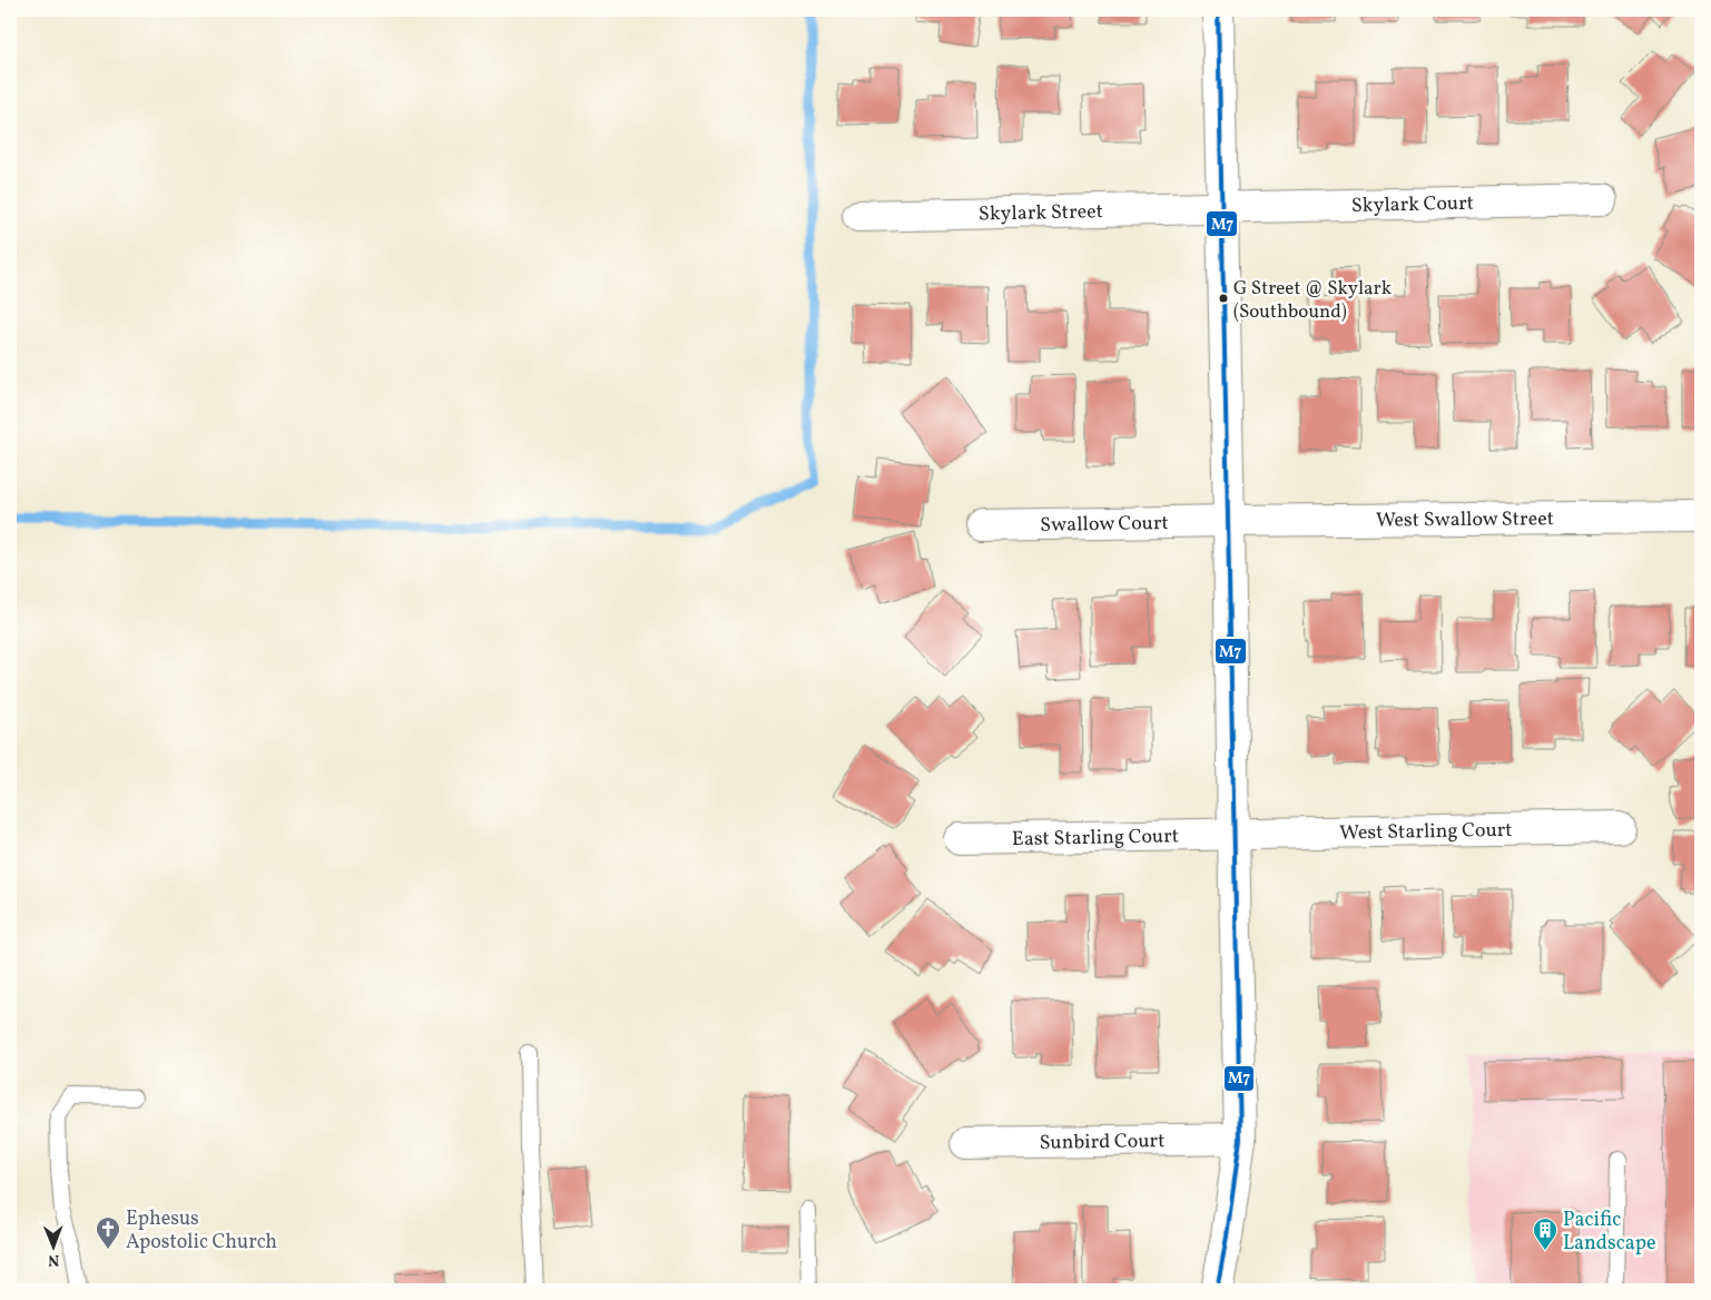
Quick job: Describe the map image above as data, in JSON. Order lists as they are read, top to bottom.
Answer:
{
  "streets": {
    "street": [
      "Skylark Court",
      "Skylark Street",
      "West Swallow Street",
      "Swallow Court",
      "West Starling Court",
      "East Starling Court",
      "Sunbird Court"
    ]
  },
  "crossings": [
    ["Skylark Court", "Skylark Street"],
    ["West Swallow Street", "Swallow Court"],
    ["West Starling Court", "East Starling Court"]
  ],
  "places": {
    "other": ["G Street @ Skylark (Southbound)"],
    "church": ["Ephesus Apostolic Church"],
    "building": ["Pacific Landscape"]
  },
  "lines": ["transit line M7"],
  "north": "bottom"
}
